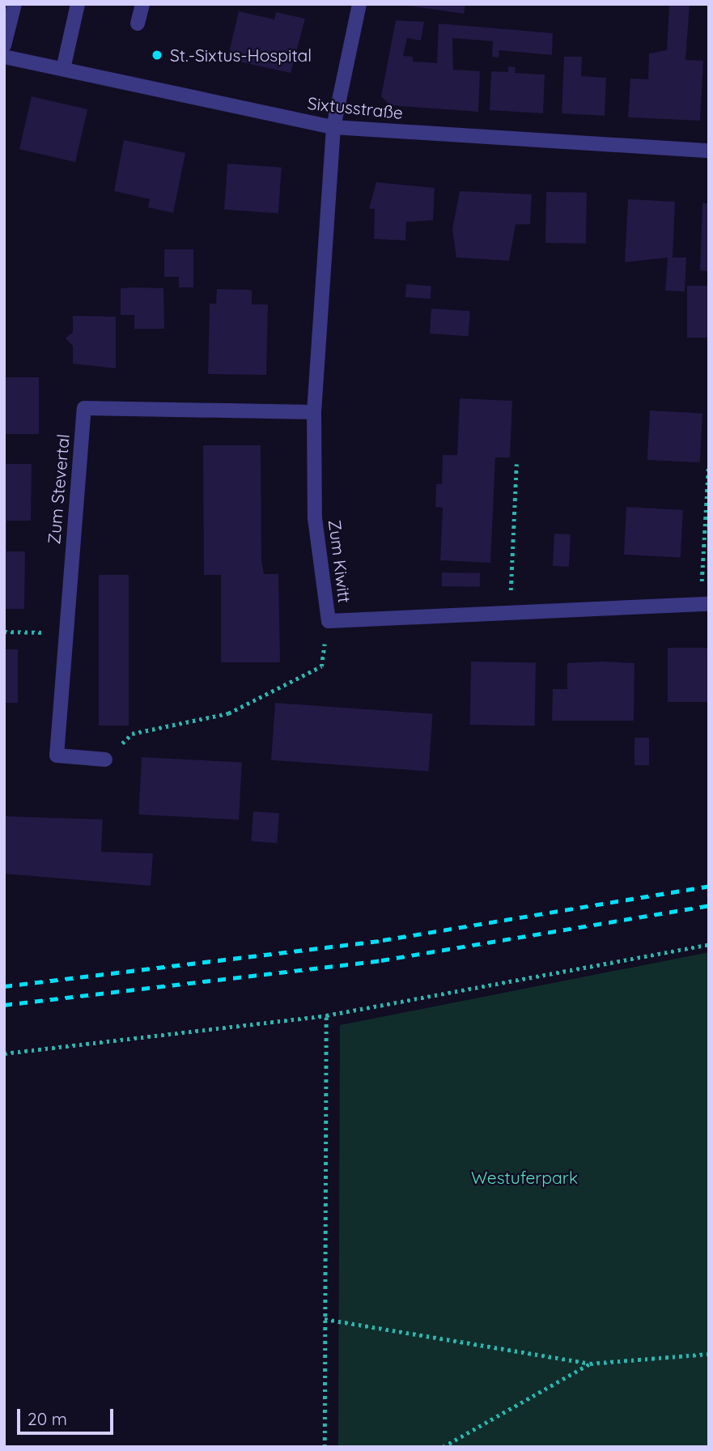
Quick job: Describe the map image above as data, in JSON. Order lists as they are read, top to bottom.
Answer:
{
  "streets": {
    "street": ["Sixtusstraße", "Zum Stevertal", "Zum Kiwitt"]
  },
  "crossings": [
    ["Sixtusstraße", "Zum Kiwitt"],
    ["Zum Stevertal", "Zum Kiwitt"]
  ],
  "parks": ["Westuferpark"],
  "places": ["St.-Sixtus-Hospital"],
  "scale_bar": "20 m"
}
